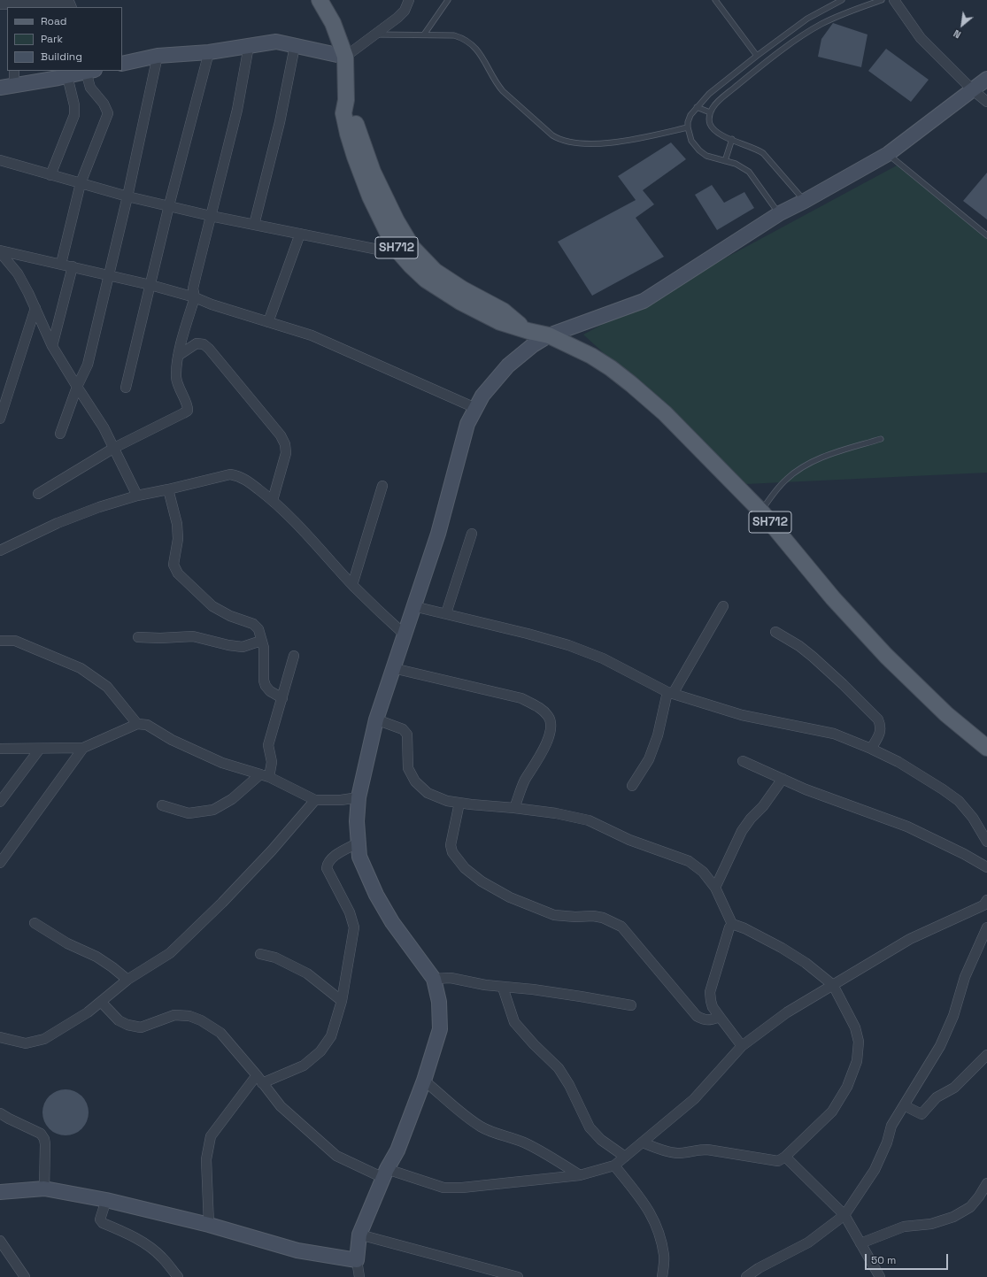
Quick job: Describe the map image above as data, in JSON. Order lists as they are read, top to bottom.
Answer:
{
  "streets": {
    "main road": ["SH712"]
  },
  "legend": ["Road", "Park", "Building"],
  "scale_bar": "50 m",
  "north": "bottom left"
}
